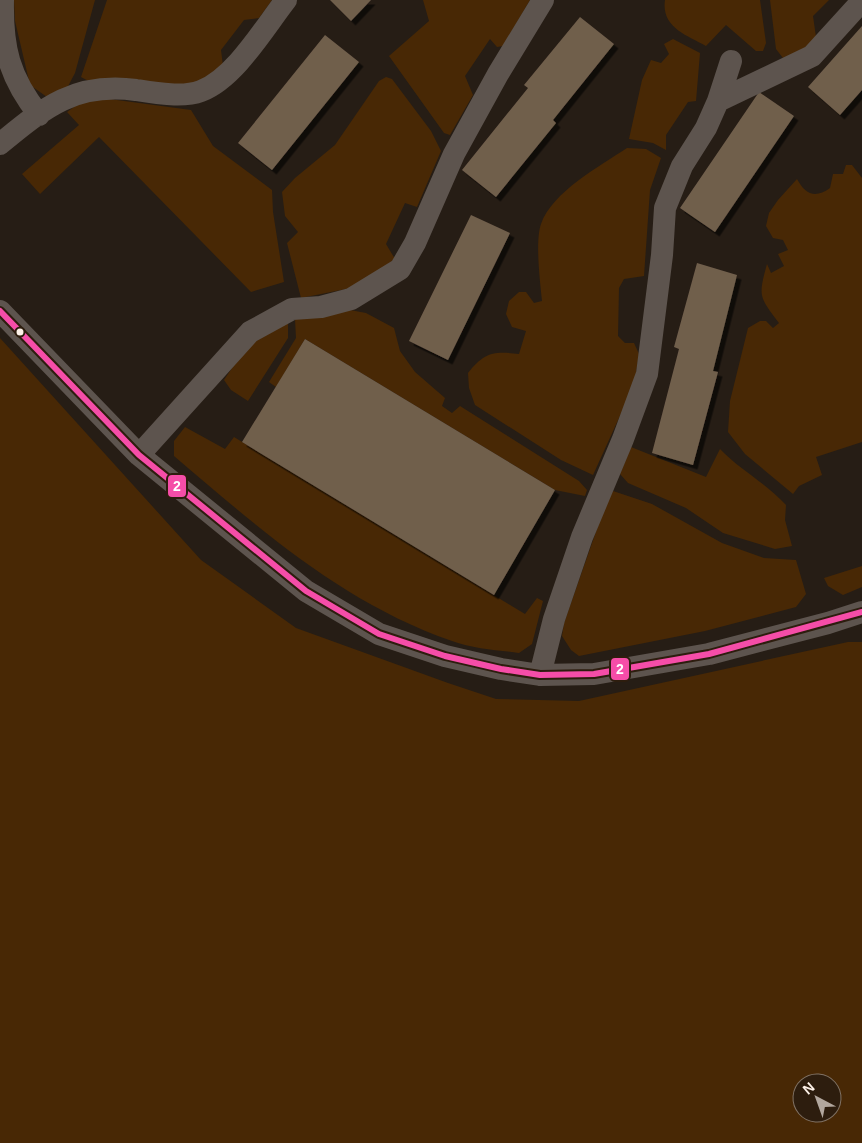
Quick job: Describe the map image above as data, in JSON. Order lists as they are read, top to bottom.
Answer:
{
  "lines": ["transit line 2"],
  "north": "top left"
}
